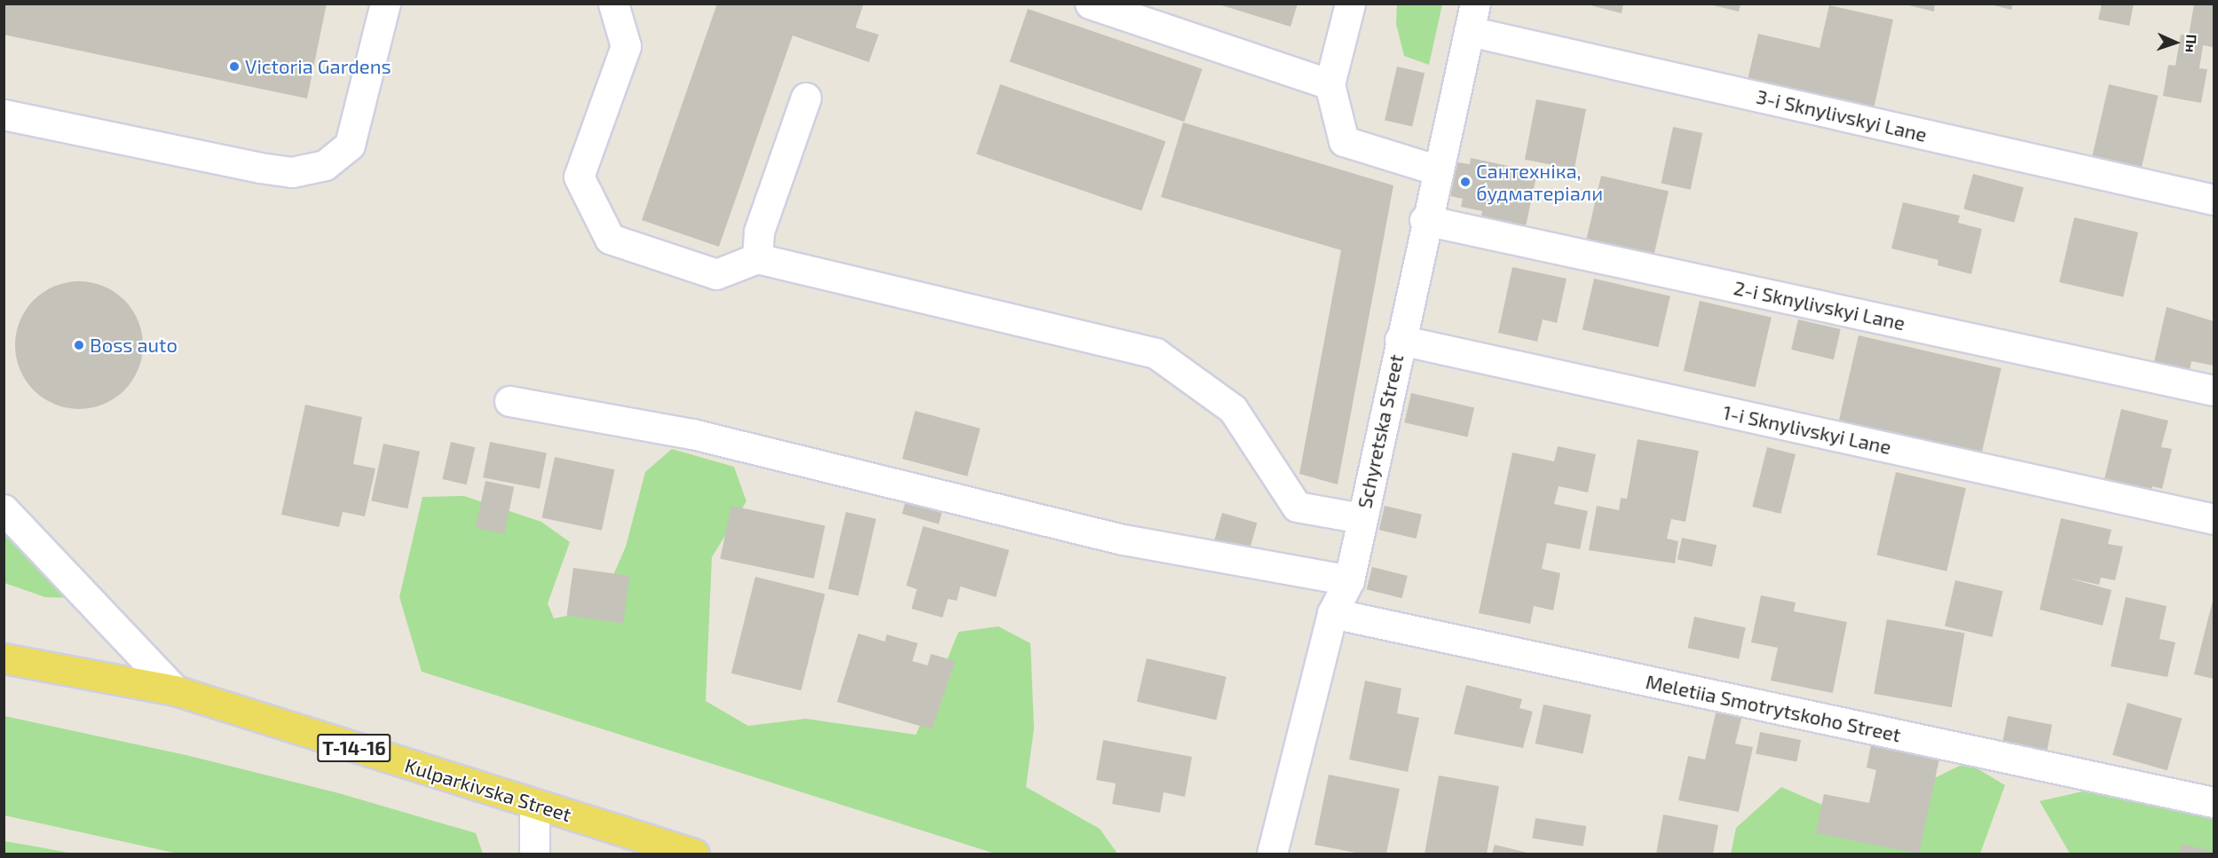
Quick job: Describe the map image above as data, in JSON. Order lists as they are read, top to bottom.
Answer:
{
  "streets": {
    "main road": ["Т-14-16", "Kulparkivska Street"],
    "street": [
      "3-i Sknylivskyi Lane",
      "2-i Sknylivskyi Lane",
      "1-i Sknylivskyi Lane",
      "Schyretska Street",
      "Meletiia Smotrytskoho Street"
    ]
  },
  "crossings": [
    ["3-i Sknylivskyi Lane", "Schyretska Street"],
    ["2-i Sknylivskyi Lane", "Schyretska Street"],
    ["1-i Sknylivskyi Lane", "Schyretska Street"],
    ["Schyretska Street", "Meletiia Smotrytskoho Street"]
  ],
  "places": ["Victoria Gardens", "Сантехніка, будматеріали", "Boss auto"],
  "north": "right"
}
